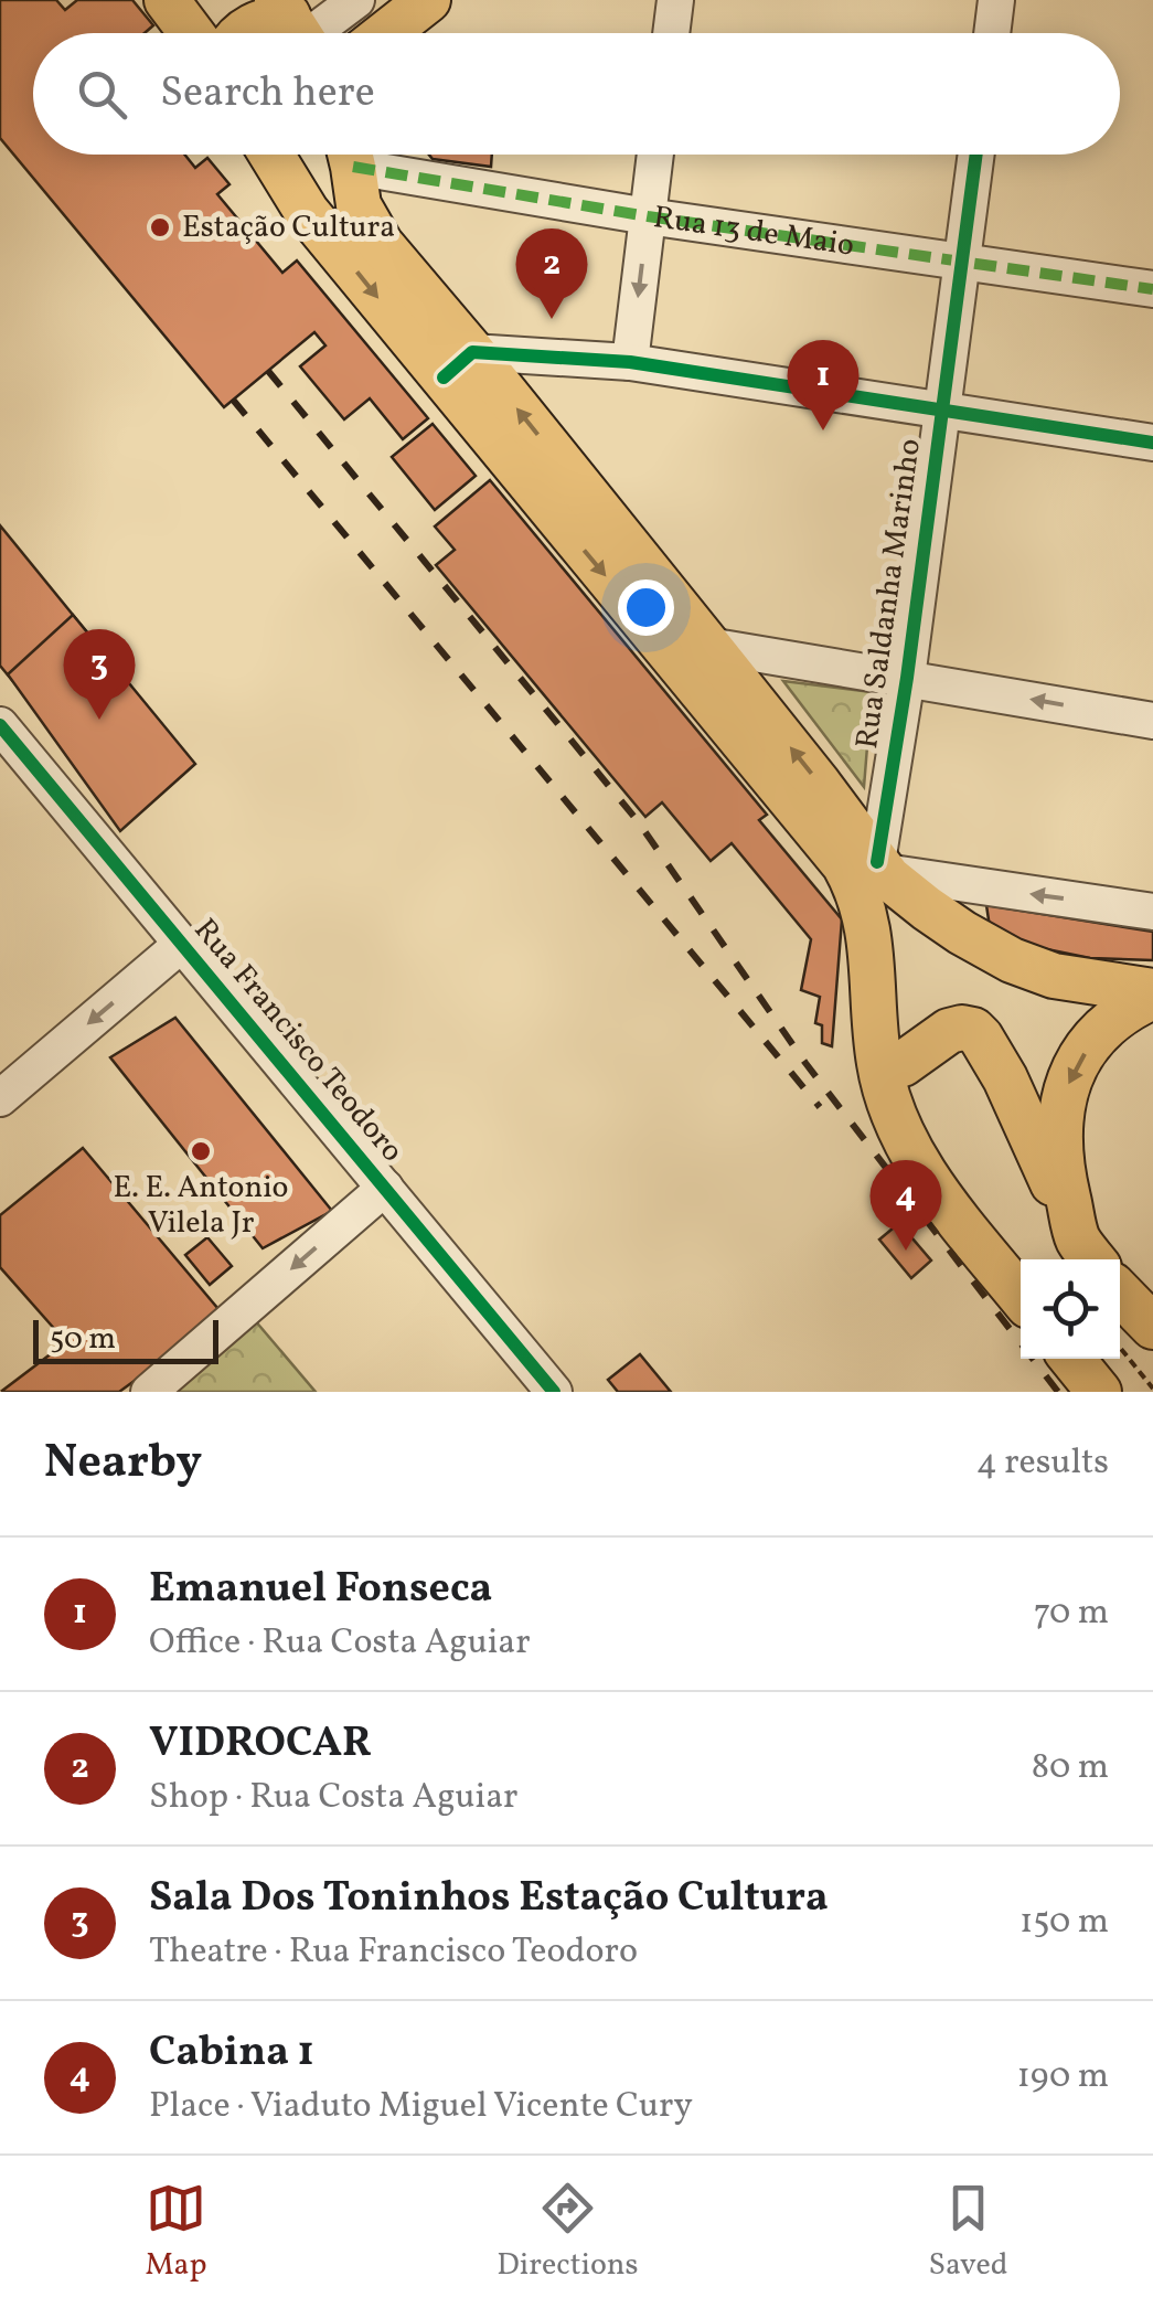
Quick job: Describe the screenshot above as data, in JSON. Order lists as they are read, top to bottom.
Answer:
{
  "streets": {
    "street": ["Rua 13 de Maio", "Rua Saldanha Marinho", "Rua Francisco Teodoro"]
  },
  "crossings": [
    ["Rua 13 de Maio", "Rua Saldanha Marinho"]
  ],
  "places": ["Estação Cultura", "E. E. Antonio Vilela Jr"],
  "scale_bar": "50 m",
  "page": {
    "search": "Search here",
    "pins": [
      "2",
      "1",
      "3",
      "4"
    ],
    "scale": "50 m",
    "heading": ["Nearby", "4 results"],
    "list": [
      {
        "mark": "1",
        "name": "Emanuel Fonseca",
        "note": "Office · Rua Costa Aguiar",
        "value": "70 m"
      },
      {
        "mark": "2",
        "name": "VIDROCAR",
        "note": "Shop · Rua Costa Aguiar",
        "value": "80 m"
      },
      {
        "mark": "3",
        "name": "Sala Dos Toninhos Estação Cultura",
        "note": "Theatre · Rua Francisco Teodoro",
        "value": "150 m"
      },
      {
        "mark": "4",
        "name": "Cabina 1",
        "note": "Place · Viaduto Miguel Vicente Cury",
        "value": "190 m"
      }
    ],
    "nav": ["Map", "Directions", "Saved"]
  }
}
